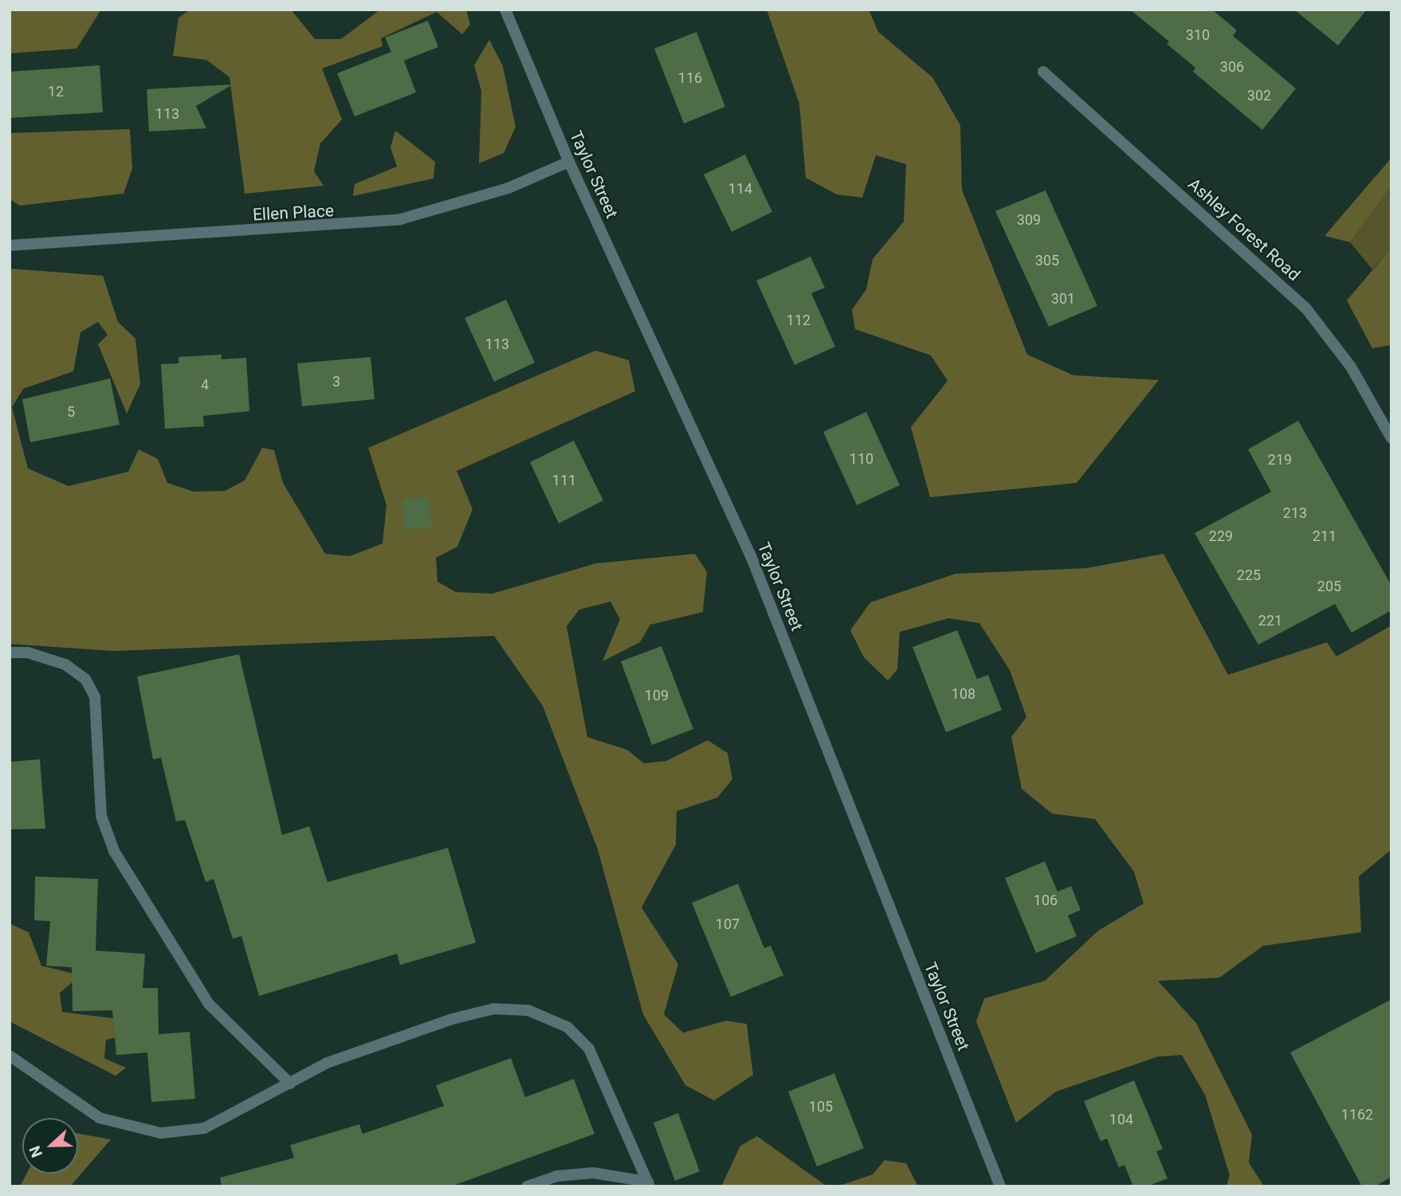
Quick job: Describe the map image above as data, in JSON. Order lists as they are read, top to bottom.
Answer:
{
  "streets": {
    "street": ["Taylor Street", "Ellen Place", "Ashley Forest Road"]
  },
  "crossings": [
    ["Taylor Street", "Ellen Place"]
  ],
  "house_numbers": [
    "310",
    "306",
    "116",
    "12",
    "302",
    "113",
    "114",
    "309",
    "305",
    "301",
    "112",
    "113",
    "3",
    "4",
    "5",
    "110",
    "219",
    "111",
    "213",
    "229",
    "211",
    "225",
    "205",
    "221",
    "108",
    "109",
    "106",
    "107",
    "105",
    "1162",
    "104"
  ],
  "north": "left"
}
